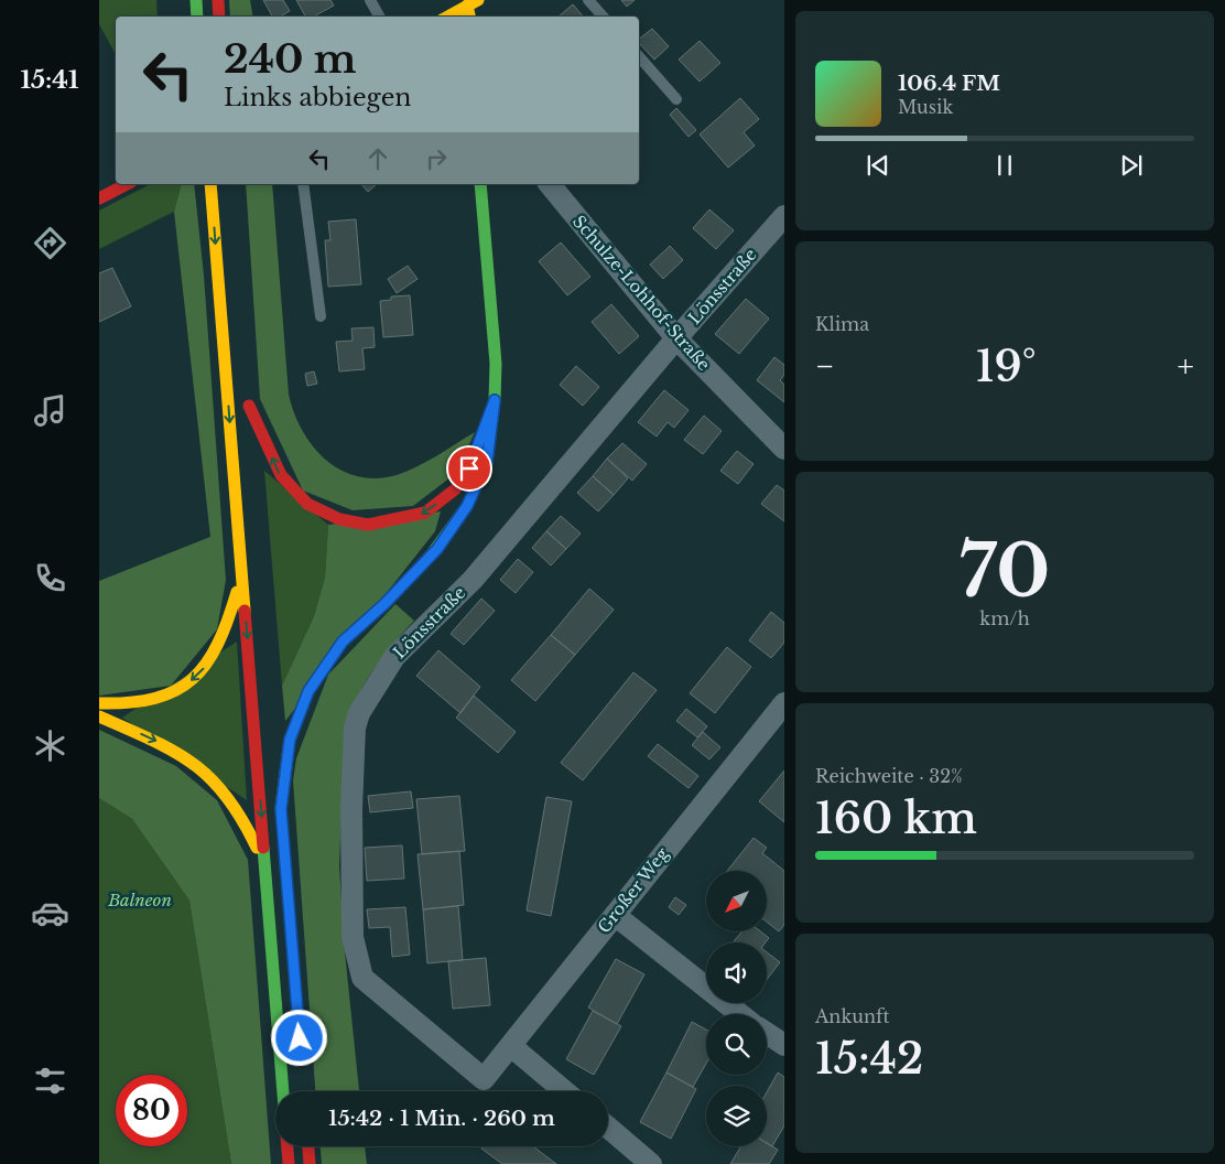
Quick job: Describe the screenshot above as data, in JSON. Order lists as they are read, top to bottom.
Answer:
{
  "streets": {
    "street": ["Lönsstraße", "Schulze-Lohhof-Straße", "Großer Weg"]
  },
  "crossings": [
    ["Lönsstraße", "Schulze-Lohhof-Straße"],
    ["Lönsstraße", "Großer Weg"]
  ],
  "parks": ["Balneon"],
  "north": "bottom left",
  "page": {
    "tabs": "15:41",
    "turn": ["240 m", "Links abbiegen"],
    "song": ["106.4 FM", "Musik"],
    "tile": [
      "Klima",
      ["70", "km/h"],
      ["Reichweite · 32%", "160 km"],
      ["Ankunft", "15:42"]
    ],
    "heat": ["−", "19°", "+"],
    "limit": "80",
    "trip": "15:42 · 1 Min. · 260 m"
  }
}
